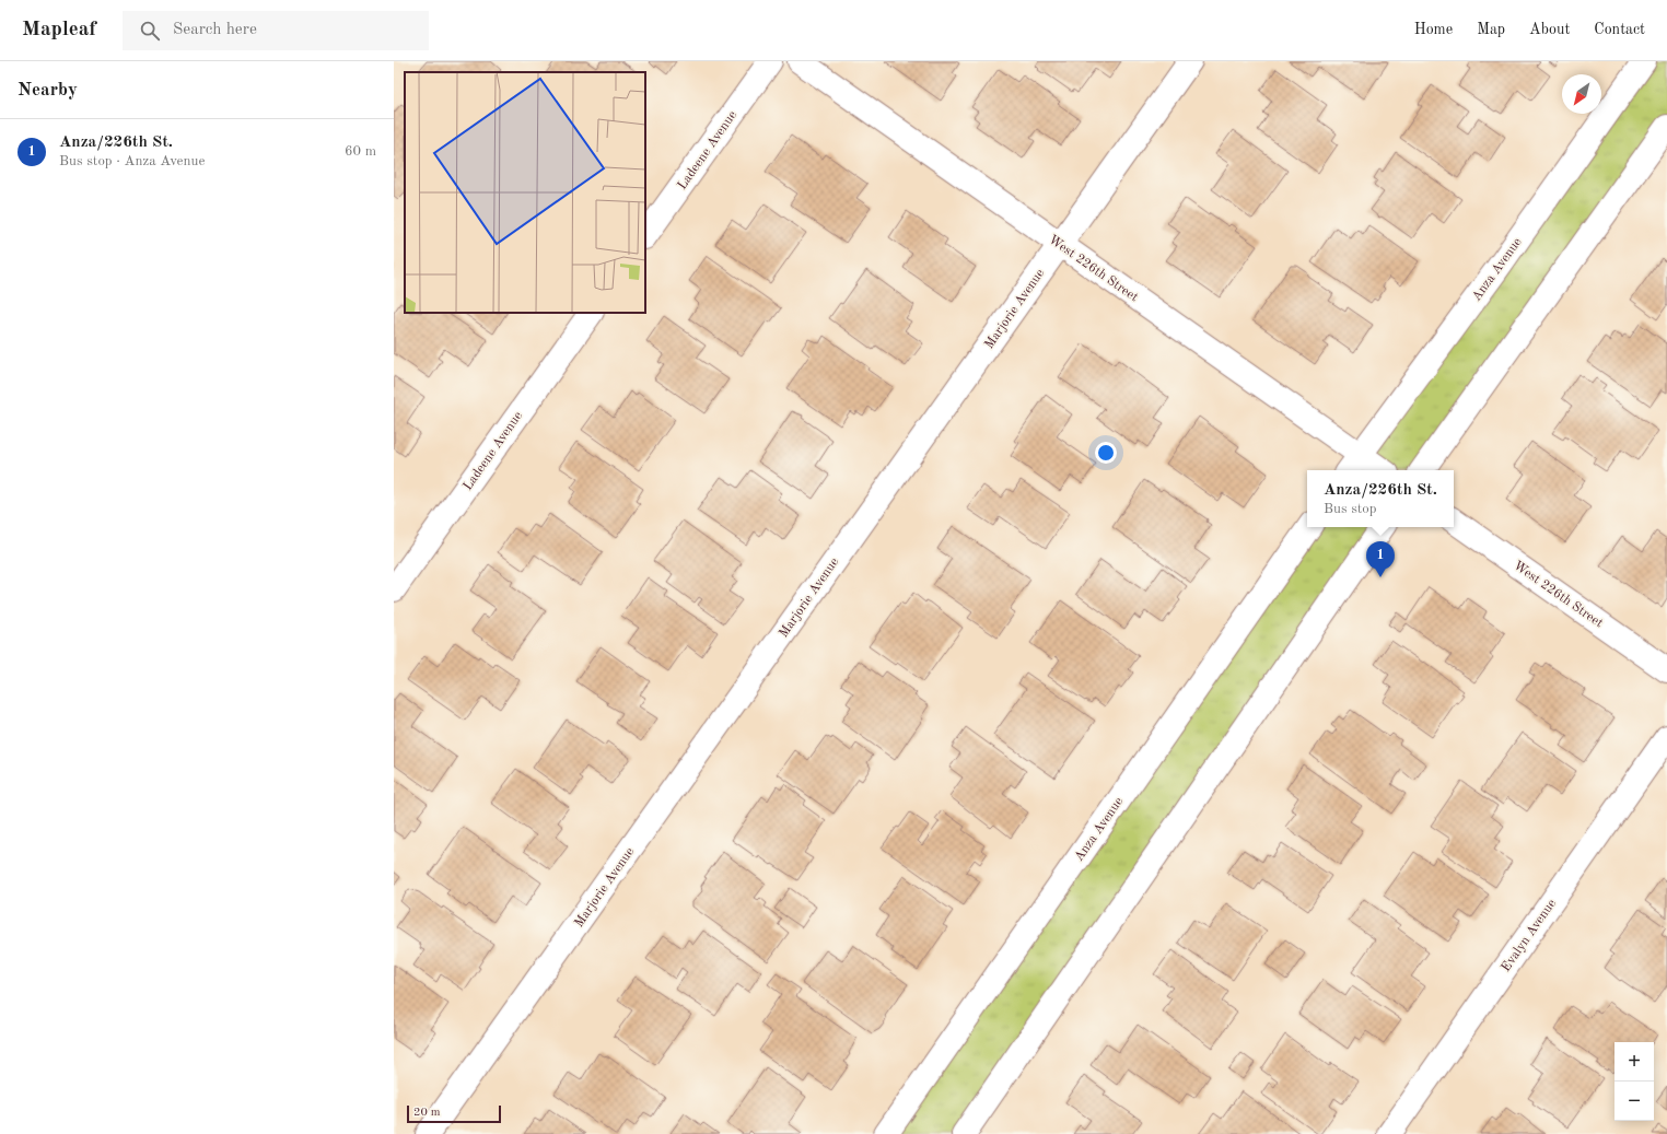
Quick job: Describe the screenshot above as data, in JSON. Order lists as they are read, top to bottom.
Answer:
{
  "streets": {
    "street": [
      "Ladeene Avenue",
      "West 226th Street",
      "Anza Avenue",
      "Marjorie Avenue",
      "Evalyn Avenue"
    ]
  },
  "crossings": [
    ["West 226th Street", "Anza Avenue"],
    ["West 226th Street", "Marjorie Avenue"]
  ],
  "scale_bar": "20 m",
  "north": "bottom left",
  "page": {
    "header": "Mapleaf",
    "search": "Search here",
    "nav": [
      "Home",
      "Map",
      "About",
      "Contact"
    ],
    "heading": "Nearby",
    "list": [
      {
        "mark": "1",
        "name": "Anza/226th St.",
        "note": "Bus stop · Anza Avenue",
        "value": "60 m"
      }
    ],
    "popup": ["Anza/226th St.", "Bus stop"],
    "pins": "1",
    "map_buttons": ["+", "−"],
    "scale": "20 m"
  }
}
